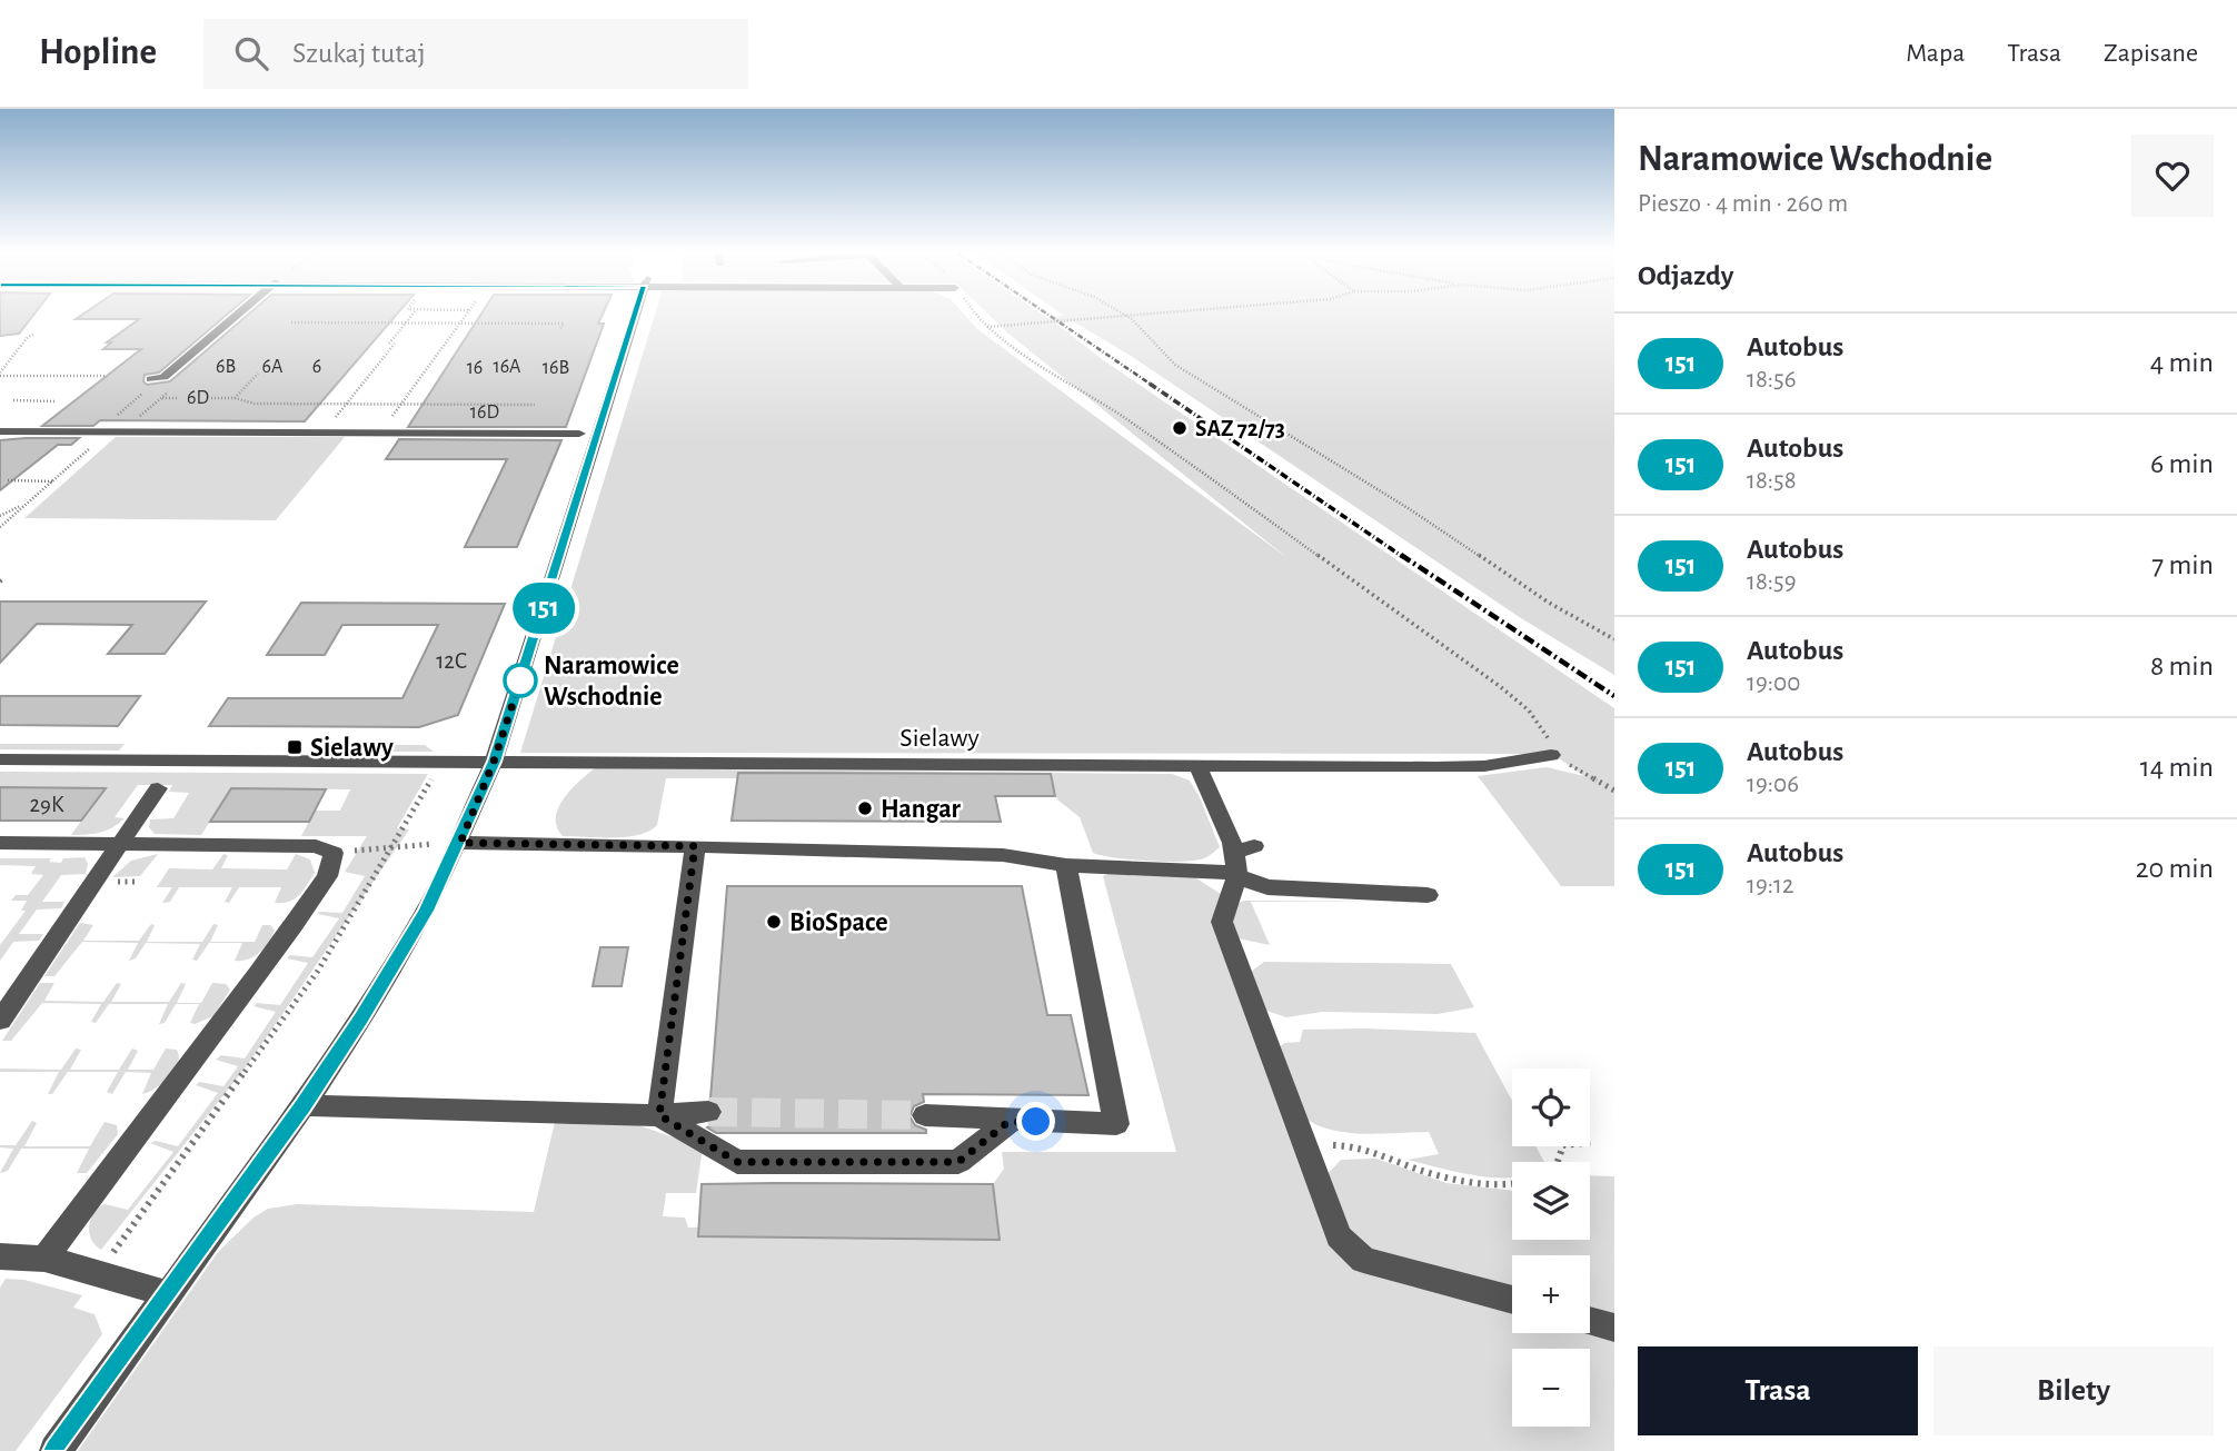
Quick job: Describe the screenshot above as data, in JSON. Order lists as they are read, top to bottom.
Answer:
{
  "streets": {
    "street": ["Sielawy"]
  },
  "places": {
    "other": [
      "SAZ 72/73",
      "Naramowice Wschodnie",
      "Hangar",
      "BioSpace"
    ],
    "transit": ["Sielawy"]
  },
  "lines": ["bus line 151"],
  "house_numbers": [
    "6B",
    "6A",
    "6",
    "16A",
    "16",
    "16B",
    "6D",
    "16D",
    "12C",
    "29K"
  ],
  "page": {
    "header": "Hopline",
    "search": "Szukaj tutaj",
    "nav": ["Mapa", "Trasa", "Zapisane"],
    "on_map": "151",
    "heading": [
      ["Naramowice Wschodnie", "Pieszo · 4 min · 260 m"],
      "Odjazdy"
    ],
    "list": [
      {
        "mark": "151",
        "name": "Autobus",
        "note": "18:56",
        "value": "4 min"
      },
      {
        "mark": "151",
        "name": "Autobus",
        "note": "18:58",
        "value": "6 min"
      },
      {
        "mark": "151",
        "name": "Autobus",
        "note": "18:59",
        "value": "7 min"
      },
      {
        "mark": "151",
        "name": "Autobus",
        "note": "19:00",
        "value": "8 min"
      },
      {
        "mark": "151",
        "name": "Autobus",
        "note": "19:06",
        "value": "14 min"
      },
      {
        "mark": "151",
        "name": "Autobus",
        "note": "19:12",
        "value": "20 min"
      }
    ],
    "map_buttons": ["+", "−"],
    "buttons": ["Trasa", "Bilety"]
  }
}
